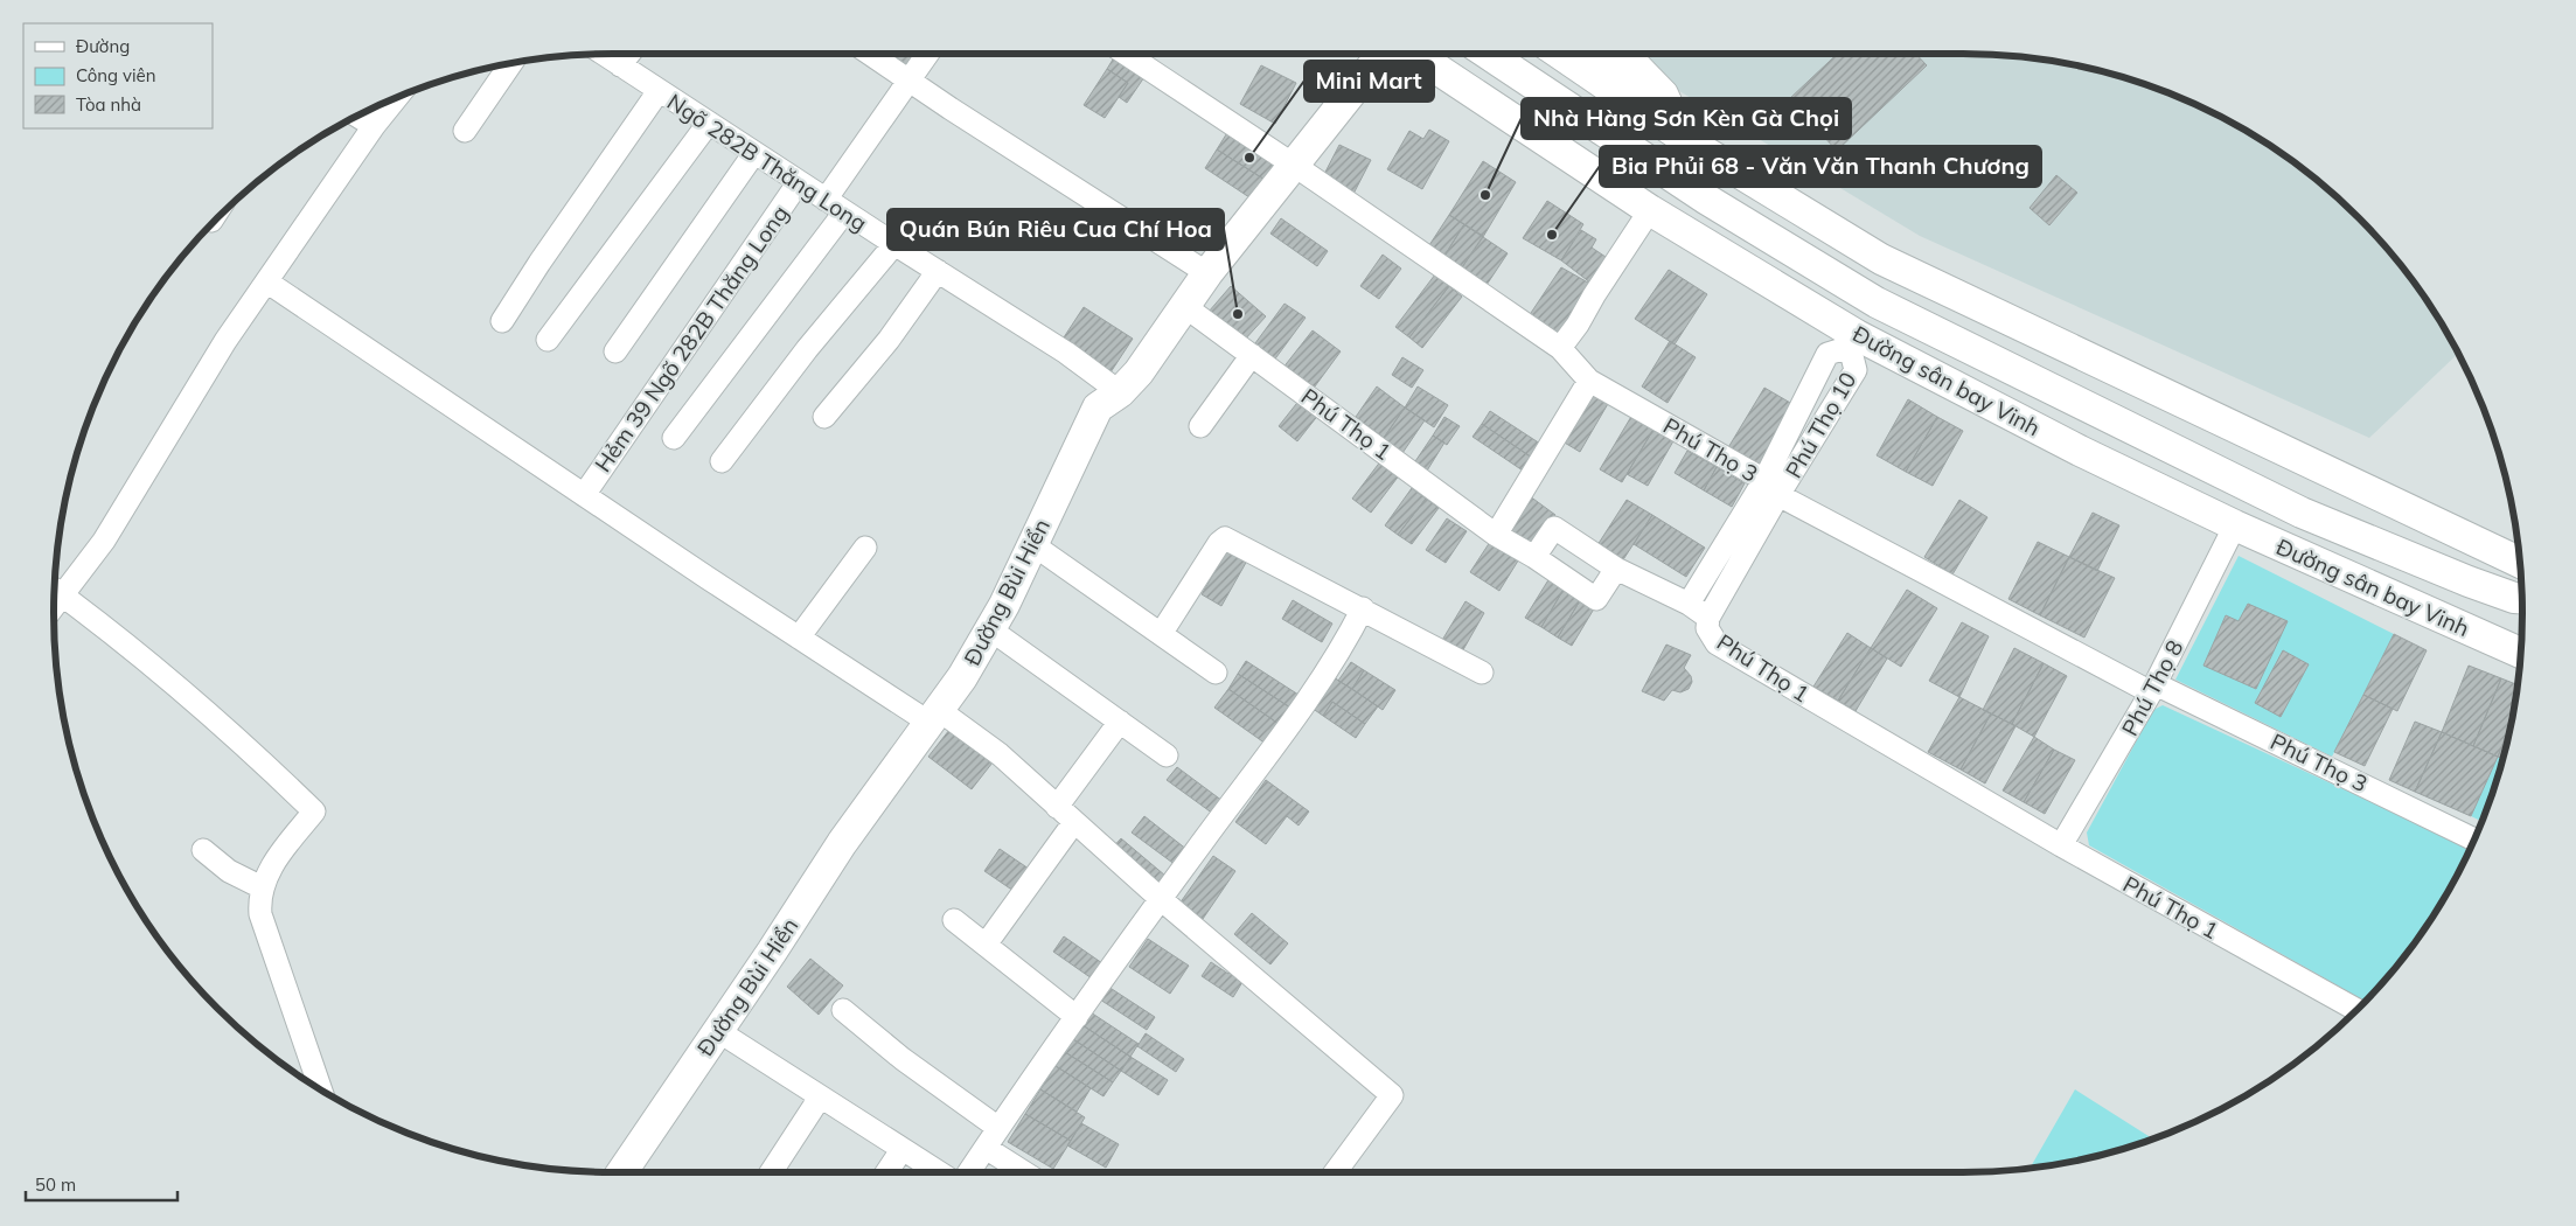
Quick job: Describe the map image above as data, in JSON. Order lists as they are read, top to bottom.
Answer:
{
  "streets": {
    "main road": ["Đường sân bay Vinh", "Đường Bùi Hiển"],
    "street": [
      "Ngõ 282B Thăng Long",
      "Hẻm 39 Ngõ 282B Thăng Long",
      "Phú Thọ 1",
      "Phú Thọ 10",
      "Phú Thọ 3",
      "Phú Thọ 8"
    ]
  },
  "crossings": [
    ["Ngõ 282B Thăng Long", "Hẻm 39 Ngõ 282B Thăng Long"],
    ["Ngõ 282B Thăng Long", "Đường Bùi Hiển"],
    ["Đường sân bay Vinh", "Phú Thọ 10"],
    ["Đường sân bay Vinh", "Phú Thọ 8"],
    ["Phú Thọ 1", "Phú Thọ 10"],
    ["Phú Thọ 1", "Đường Bùi Hiển"],
    ["Phú Thọ 1", "Phú Thọ 8"],
    ["Phú Thọ 10", "Phú Thọ 3"],
    ["Phú Thọ 3", "Đường Bùi Hiển"],
    ["Phú Thọ 3", "Phú Thọ 8"]
  ],
  "places": [
    "Mini Mart",
    "Nhà Hàng Sơn Kèn Gà Chọi",
    "Bia Phủi 68 - Văn Văn Thanh Chương",
    "Quán Bún Riêu Cua Chí Hoa"
  ],
  "legend": ["Đường", "Công viên", "Tòa nhà"],
  "scale_bar": "50 m"
}
